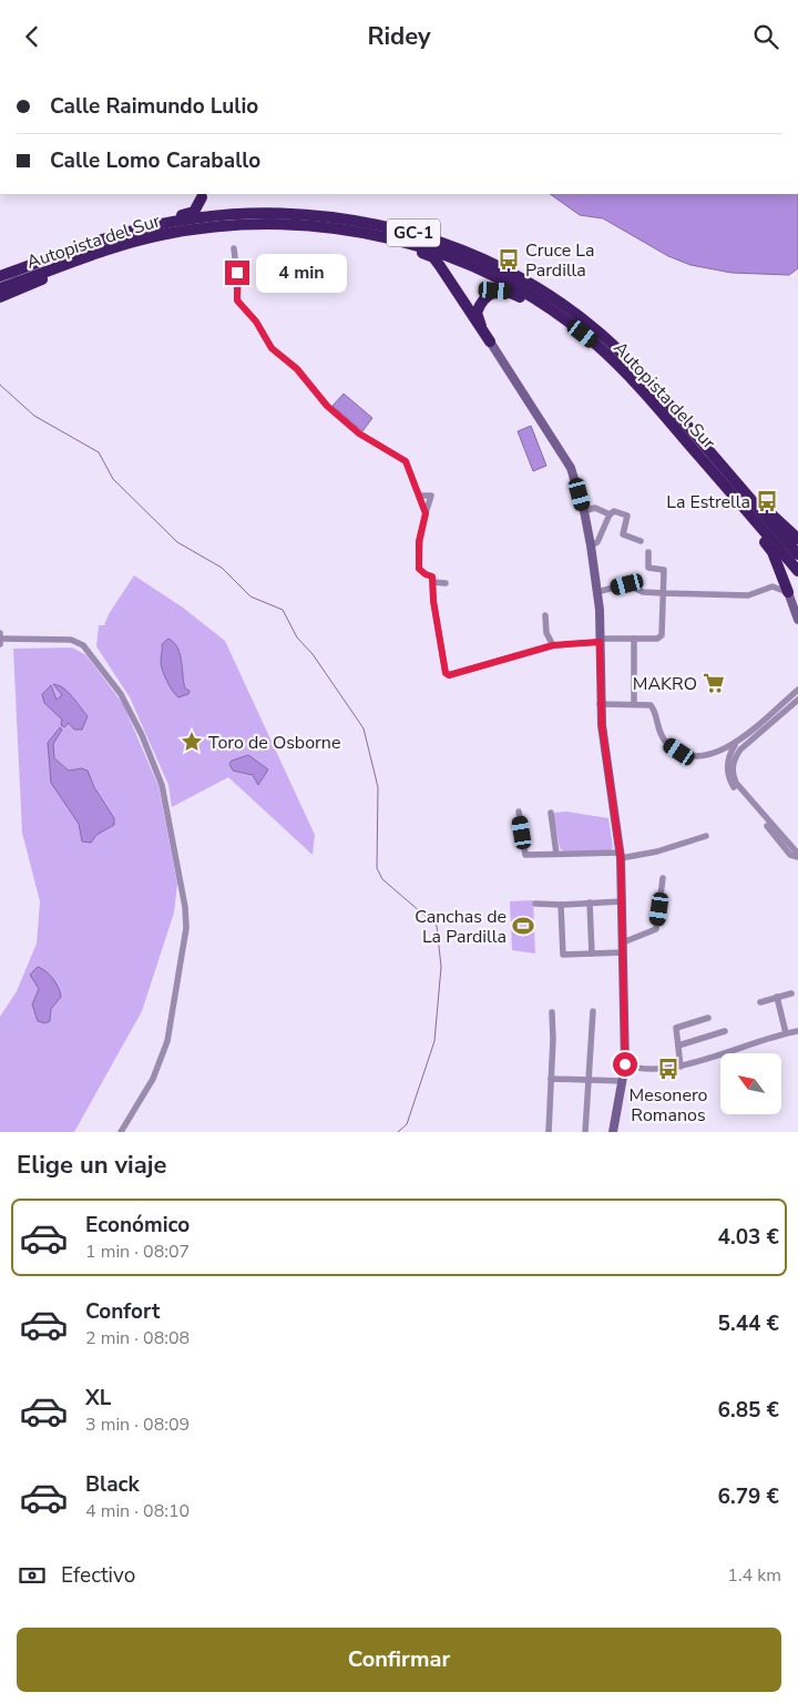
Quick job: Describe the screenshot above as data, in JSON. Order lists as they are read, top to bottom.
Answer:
{
  "streets": {
    "highway": ["GC-1", "Autopista del Sur"]
  },
  "places": {
    "bus stop": ["Cruce La Pardilla", "La Estrella", "Mesonero Romanos"],
    "supermarket": ["MAKRO"],
    "place": ["Toro de Osborne"],
    "sports": ["Canchas de La Pardilla"]
  },
  "north": "top left",
  "page": {
    "header": "Ridey",
    "banner": ["Calle Raimundo Lulio", "Calle Lomo Caraballo"],
    "bubble": "4 min",
    "heading": "Elige un viaje",
    "list": [
      {
        "name": "Económico",
        "note": "1 min · 08:07",
        "value": "4.03 €"
      },
      {
        "name": "Confort",
        "note": "2 min · 08:08",
        "value": "5.44 €"
      },
      {
        "name": "XL",
        "note": "3 min · 08:09",
        "value": "6.85 €"
      },
      {
        "name": "Black",
        "note": "4 min · 08:10",
        "value": "6.79 €"
      }
    ],
    "pay": ["Efectivo", "1.4 km"],
    "buttons": "Confirmar"
  }
}
